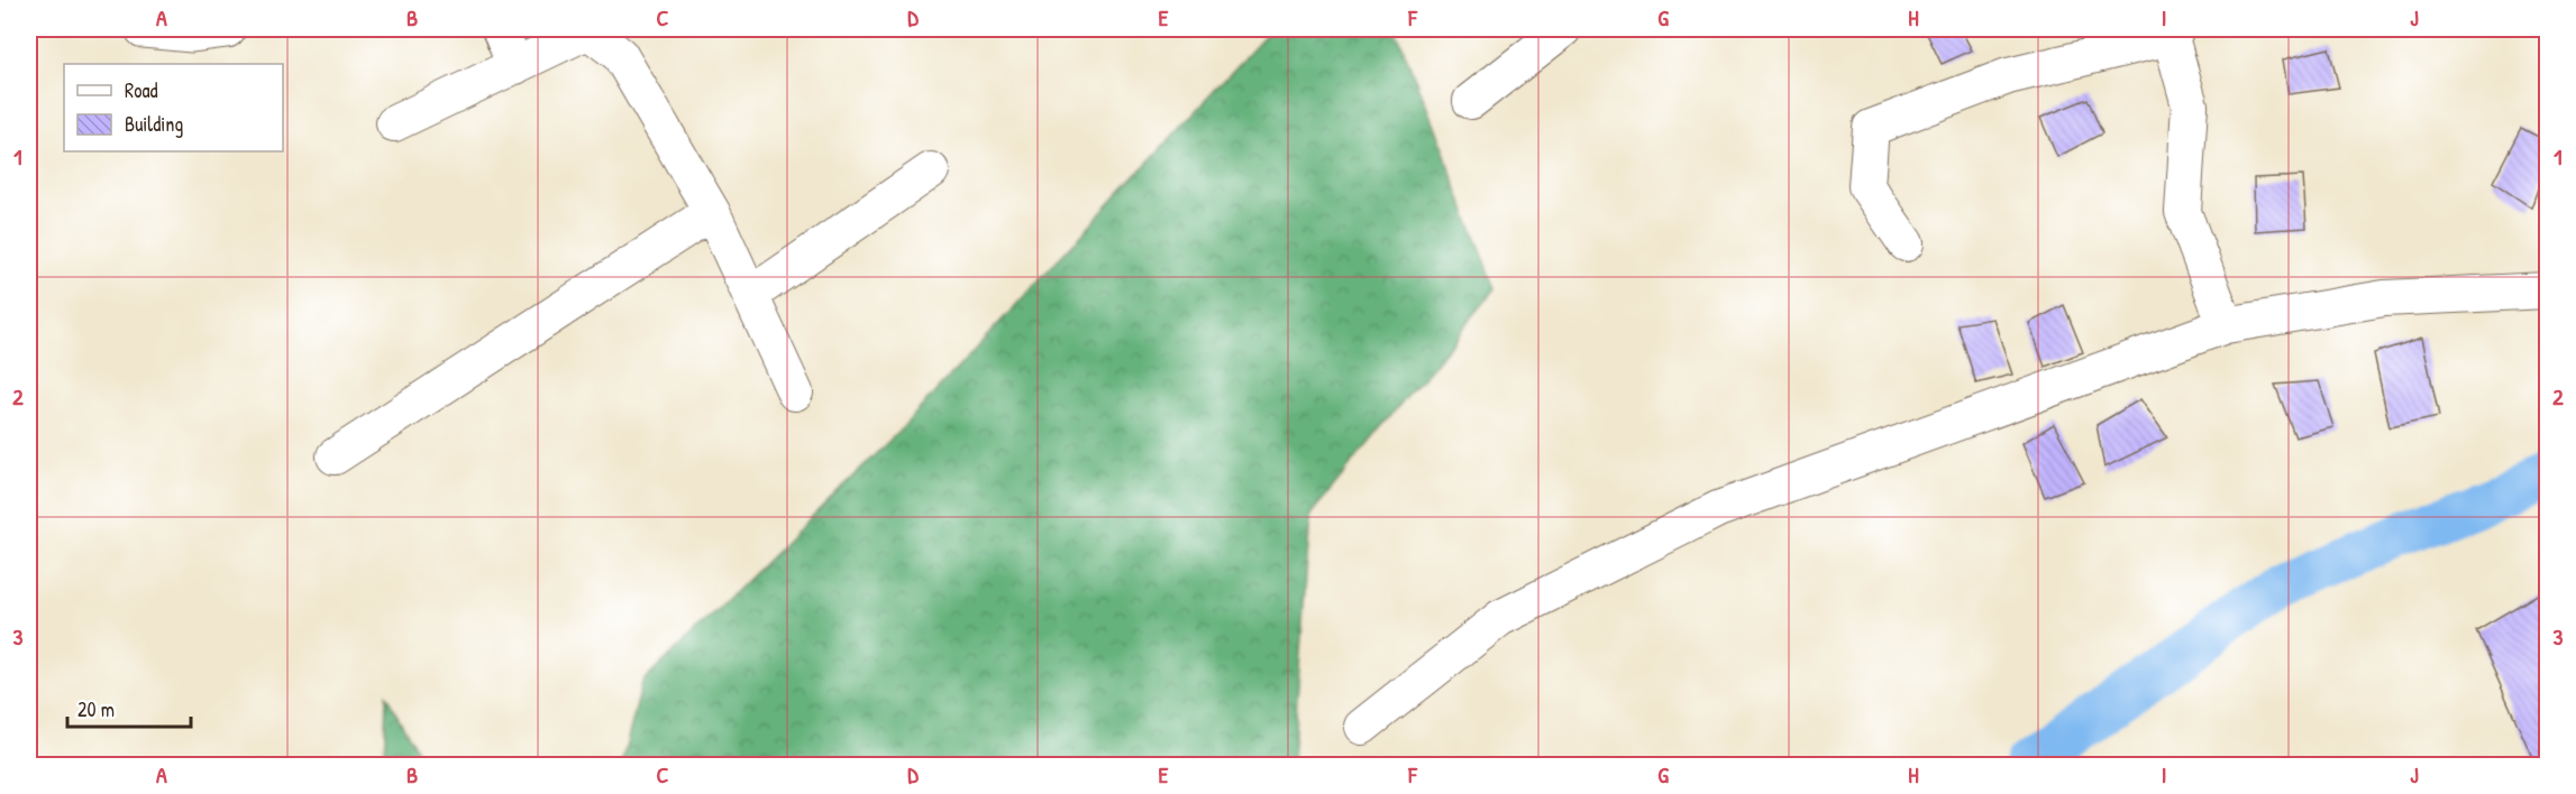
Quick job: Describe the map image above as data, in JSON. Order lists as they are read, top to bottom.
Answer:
{
  "legend": ["Road", "Building"],
  "scale_bar": "20 m",
  "grid": {
    "columns": [
      "A",
      "B",
      "C",
      "D",
      "E",
      "F",
      "G",
      "H",
      "I",
      "J"
    ],
    "rows": ["1", "2", "3"]
  }
}
